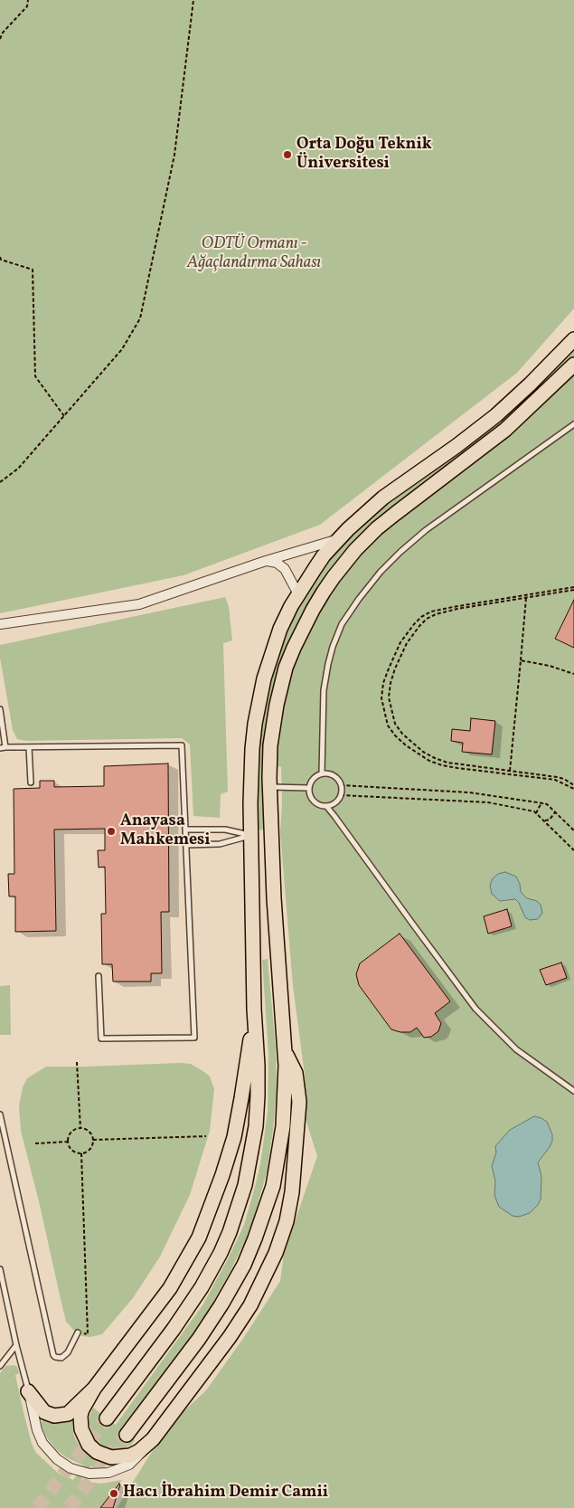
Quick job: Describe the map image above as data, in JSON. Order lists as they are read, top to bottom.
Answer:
{
  "parks": ["ODTÜ Ormanı - Ağaçlandırma Sahası"],
  "places": ["Orta Doğu Teknik Üniversitesi", "Anayasa Mahkemesi", "Hacı İbrahim Demir Camii"]
}
